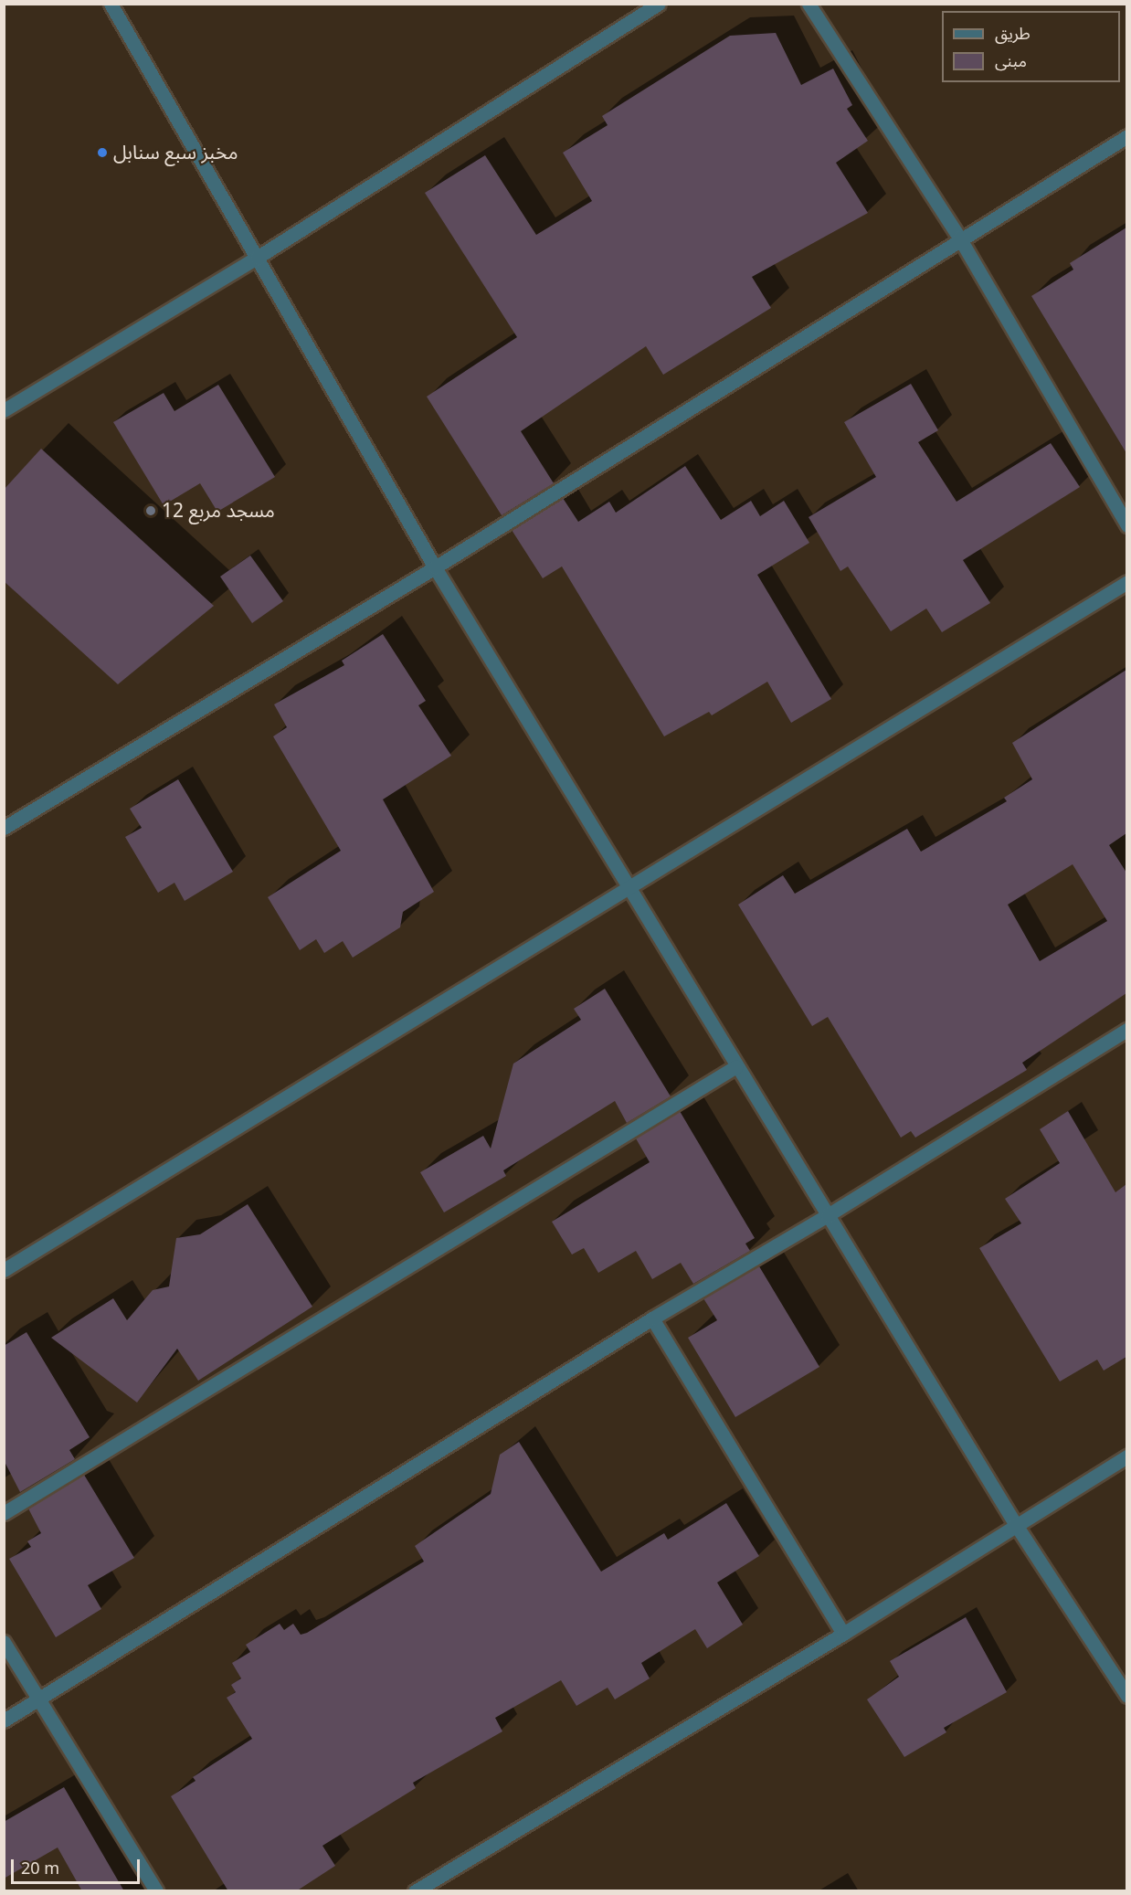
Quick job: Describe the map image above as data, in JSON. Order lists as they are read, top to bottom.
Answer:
{
  "places": ["مخبز سبع سنابل", "مسجد مربع 12"],
  "legend": ["طريق", "مبنى"],
  "scale_bar": "20 m"
}
